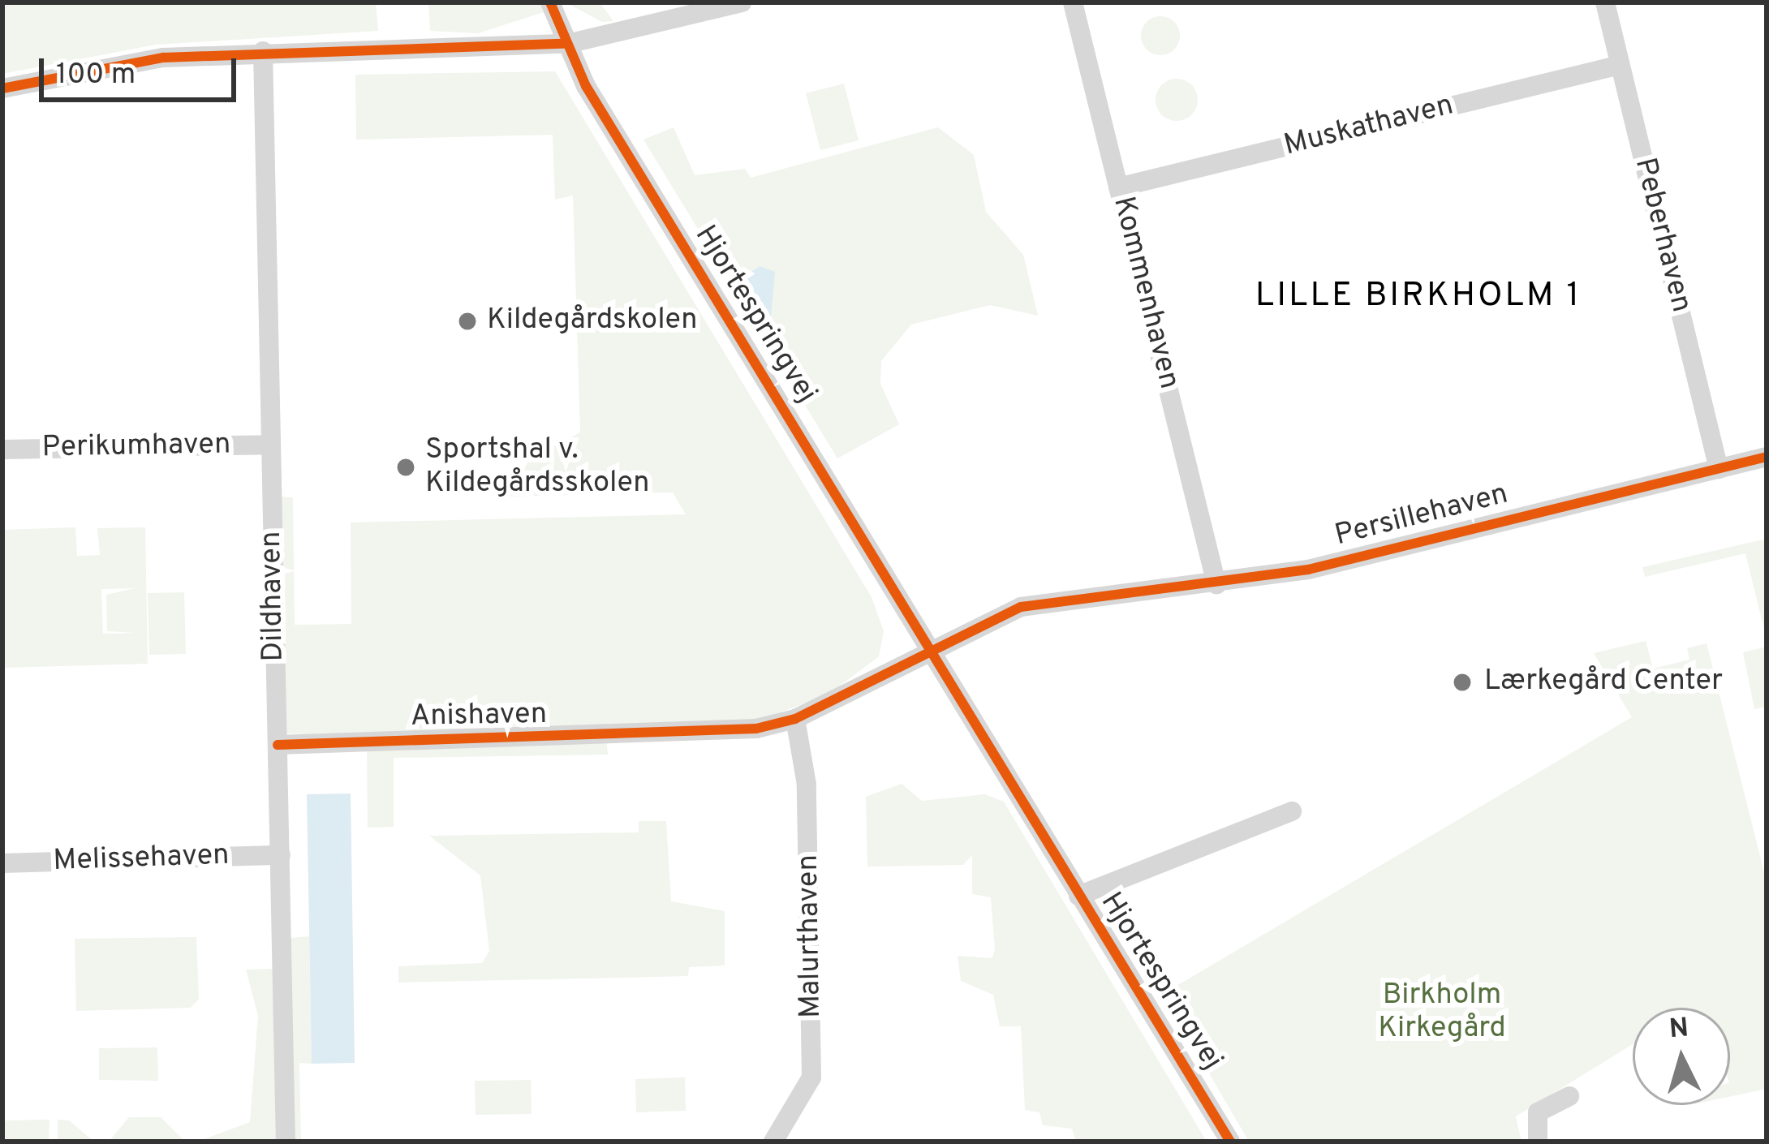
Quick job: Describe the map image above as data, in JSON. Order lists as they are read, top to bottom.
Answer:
{
  "streets": {
    "street": [
      "Muskathaven",
      "Peberhaven",
      "Kommenhaven",
      "Hjortespringvej",
      "Perikumhaven",
      "Persillehaven",
      "Dildhaven",
      "Anishaven",
      "Melissehaven",
      "Malurthaven"
    ]
  },
  "crossings": [
    ["Muskathaven", "Peberhaven"],
    ["Muskathaven", "Kommenhaven"],
    ["Peberhaven", "Persillehaven"],
    ["Kommenhaven", "Persillehaven"],
    ["Hjortespringvej", "Persillehaven"],
    ["Perikumhaven", "Dildhaven"],
    ["Dildhaven", "Anishaven"],
    ["Dildhaven", "Melissehaven"],
    ["Anishaven", "Malurthaven"]
  ],
  "districts": ["LILLE BIRKHOLM 1"],
  "parks": ["Birkholm Kirkegård"],
  "places": ["Kildegårdskolen", "Sportshal v. Kildegårdsskolen", "Lærkegård Center"],
  "scale_bar": "100 m",
  "north": "top"
}
